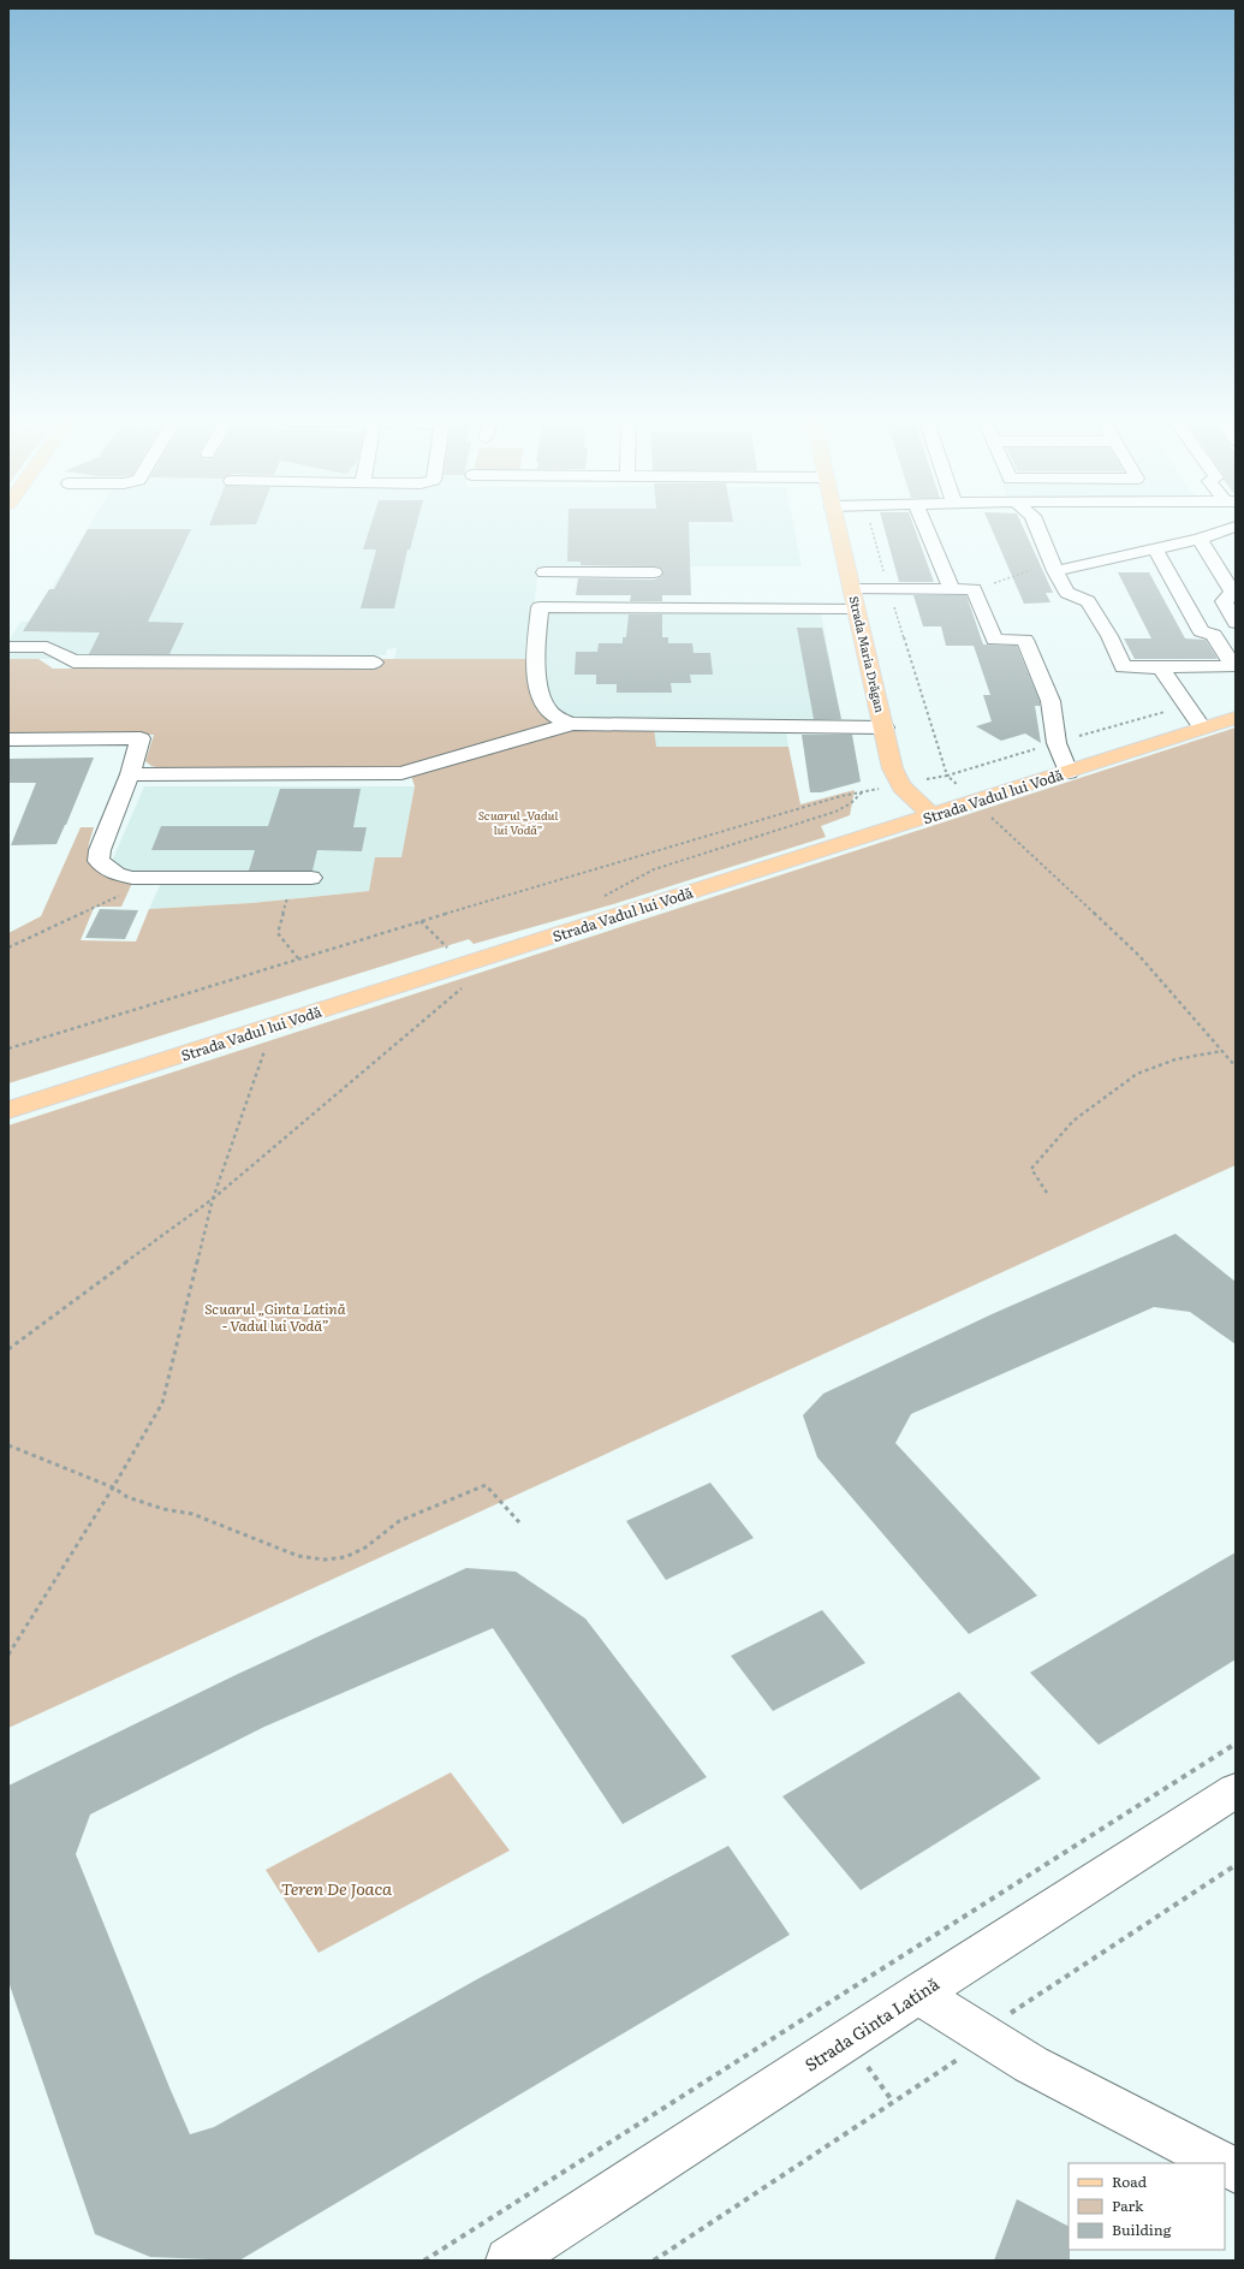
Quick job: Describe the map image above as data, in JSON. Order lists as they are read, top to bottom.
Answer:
{
  "streets": {
    "main road": ["Strada Maria Drăgan", "Strada Vadul lui Vodă"],
    "street": ["Strada Ginta Latină"]
  },
  "crossings": [
    ["Strada Maria Drăgan", "Strada Vadul lui Vodă"]
  ],
  "parks": ["Scuarul „Vadul lui Vodă”", "Scuarul „Ginta Latină - Vadul lui Vodă”", "Teren De Joaca"],
  "legend": ["Road", "Park", "Building"]
}
